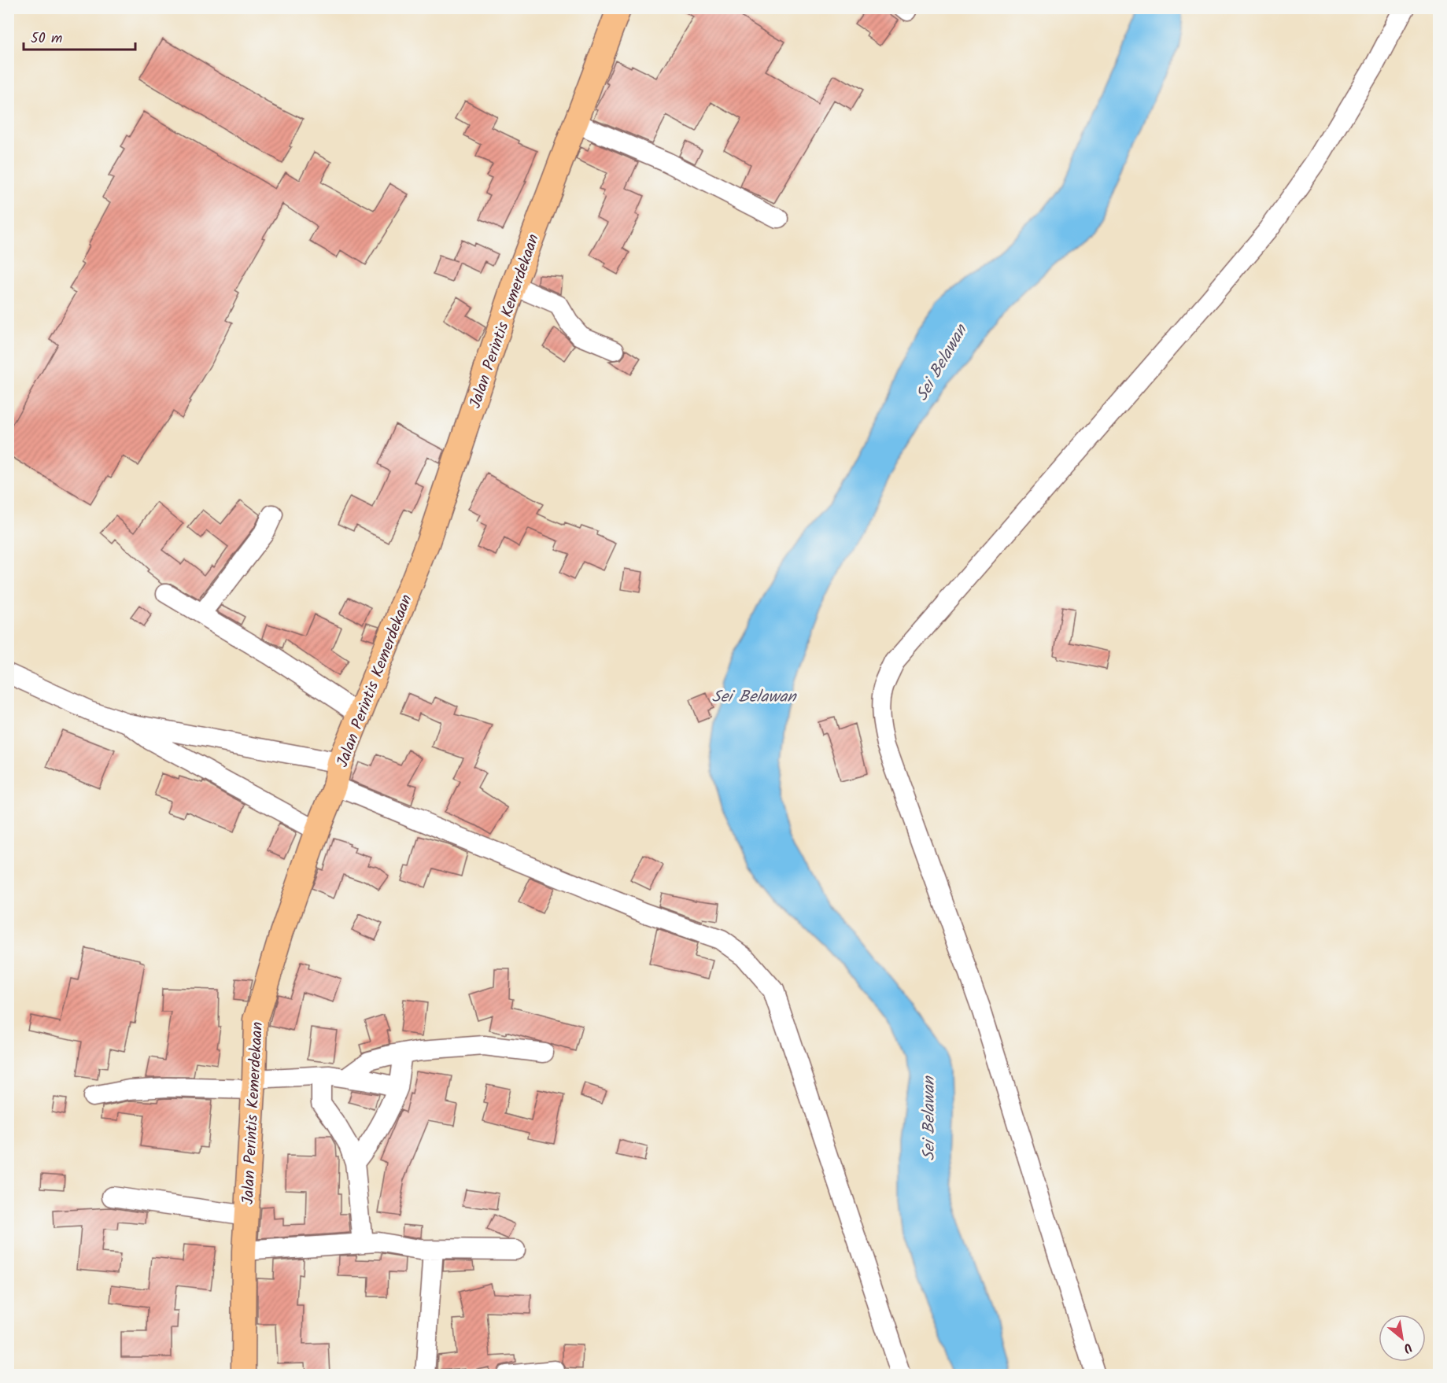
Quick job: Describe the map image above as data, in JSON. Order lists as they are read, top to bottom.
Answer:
{
  "streets": {
    "main road": ["Jalan Perintis Kemerdekaan"]
  },
  "water": ["Sei Belawan"],
  "scale_bar": "50 m",
  "north": "bottom right"
}
